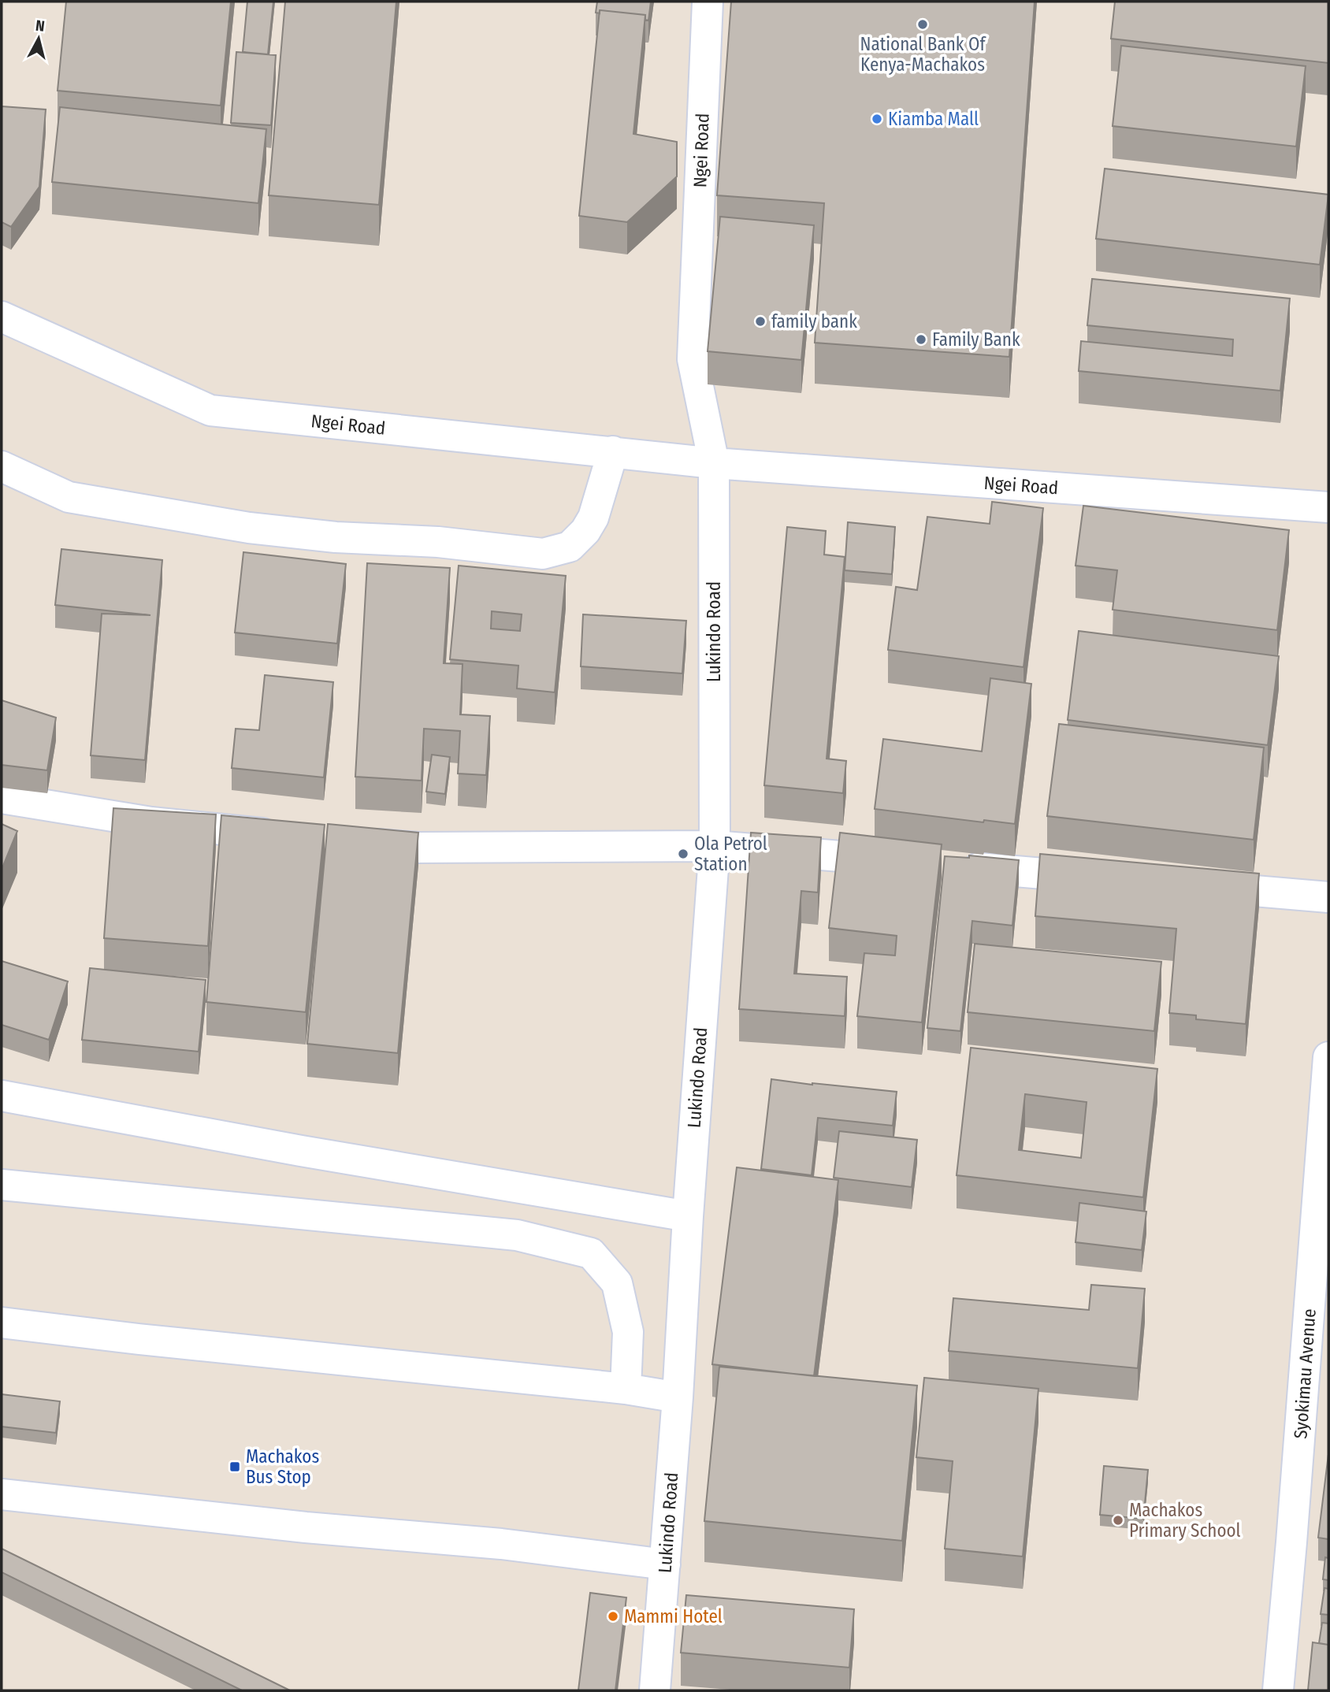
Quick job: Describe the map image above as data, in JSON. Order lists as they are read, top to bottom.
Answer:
{
  "streets": {
    "street": ["Ngei Road", "Lukindo Road", "Syokimau Avenue"]
  },
  "crossings": [
    ["Ngei Road", "Lukindo Road"]
  ],
  "places": {
    "other": [
      "National Bank Of Kenya-Machakos",
      "Kiamba Mall",
      "family bank",
      "Family Bank",
      "Ola Petrol Station",
      "Machakos Primary School",
      "Mammi Hotel"
    ],
    "transit": ["Machakos Bus Stop"]
  },
  "north": "top"
}
